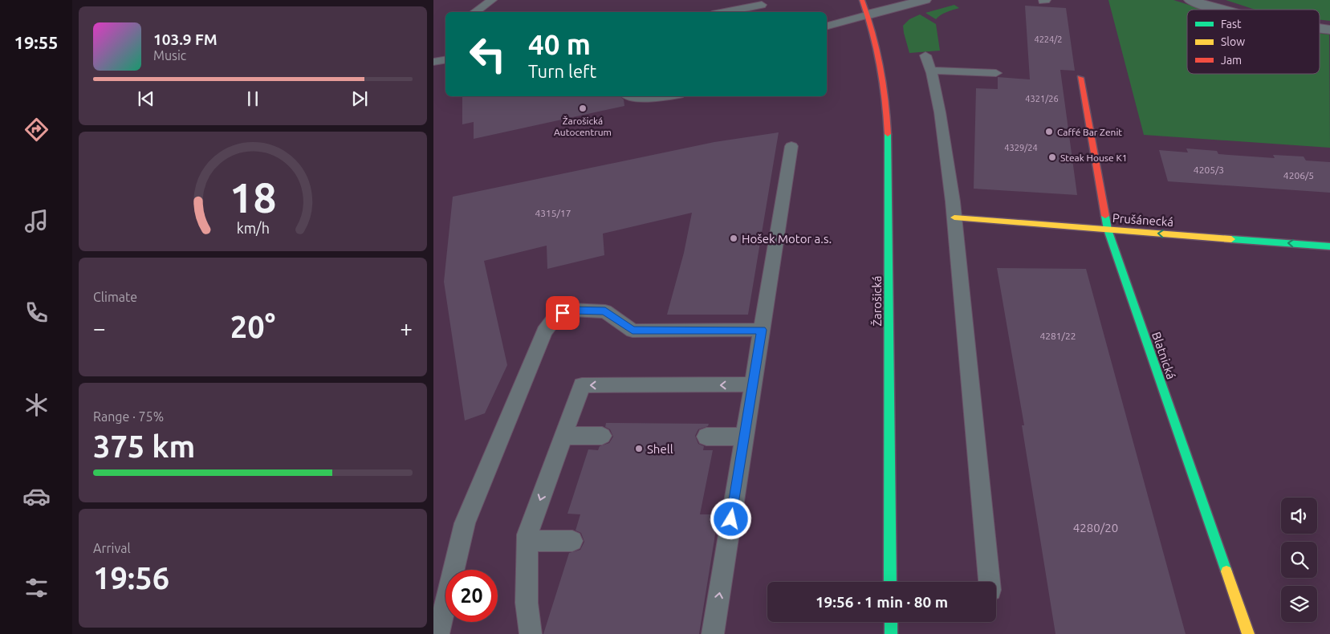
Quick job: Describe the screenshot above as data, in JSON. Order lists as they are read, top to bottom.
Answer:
{
  "streets": {
    "street": ["Prušánecká", "Žarošická", "Blatnická"]
  },
  "crossings": [
    ["Prušánecká", "Blatnická"]
  ],
  "one_way": ["Prušánecká"],
  "places": [
    "Žarošická Autocentrum",
    "Caffé Bar Zenit",
    "Steak House K1",
    "Hošek Motor a.s.",
    "Shell"
  ],
  "house_numbers": [
    "4224/2",
    "4321/26",
    "4329/24",
    "4205/3",
    "4206/5",
    "4315/17",
    "4281/22",
    "4280/20"
  ],
  "legend": ["Fast", "Slow", "Jam"],
  "page": {
    "tabs": "19:55",
    "turn": ["40 m", "Turn left"],
    "song": ["103.9 FM", "Music"],
    "tile": [
      "Climate",
      ["Range · 75%", "375 km"],
      ["Arrival", "19:56"]
    ],
    "heat": ["−", "20°", "+"],
    "limit": "20",
    "trip": "19:56 · 1 min · 80 m",
    "gauge": ["18", "km/h"]
  }
}
